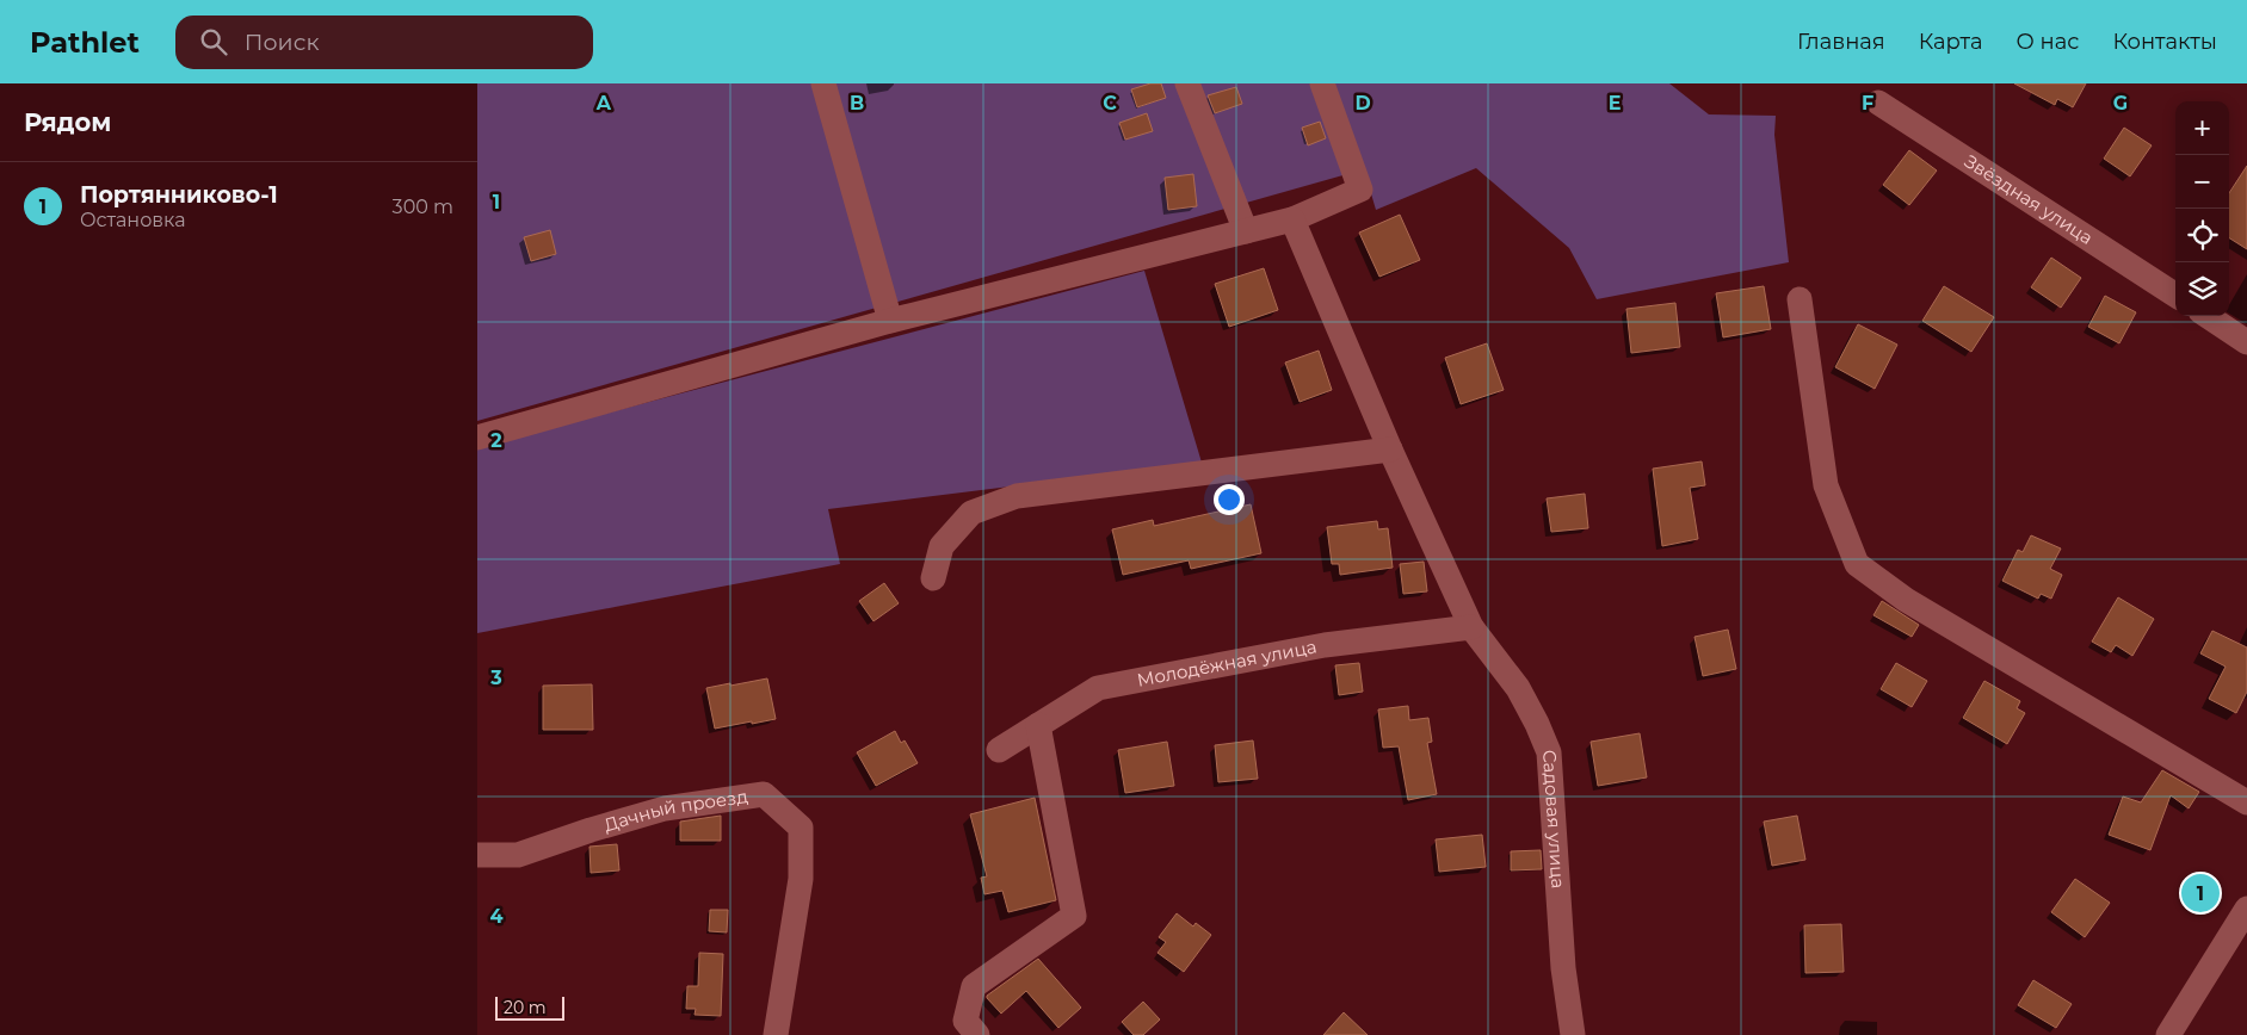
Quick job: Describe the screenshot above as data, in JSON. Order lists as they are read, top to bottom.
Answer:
{
  "streets": {
    "street": [
      "Звёздная улица",
      "Молодёжная улица",
      "Дачный проезд",
      "Садовая улица"
    ]
  },
  "crossings": [
    ["Молодёжная улица", "Садовая улица"]
  ],
  "scale_bar": "20 m",
  "page": {
    "header": "Pathlet",
    "search": "Поиск",
    "nav": [
      "Главная",
      "Карта",
      "О нас",
      "Контакты"
    ],
    "heading": "Рядом",
    "map_buttons": ["+", "−"],
    "list": [
      {
        "mark": "1",
        "name": "Портянниково-1",
        "note": "Остановка",
        "value": "300 m"
      }
    ],
    "pins": "1",
    "scale": "20 m"
  },
  "grid": {
    "columns": [
      "A",
      "B",
      "C",
      "D",
      "E",
      "F",
      "G"
    ],
    "rows": [
      "1",
      "2",
      "3",
      "4"
    ]
  }
}
